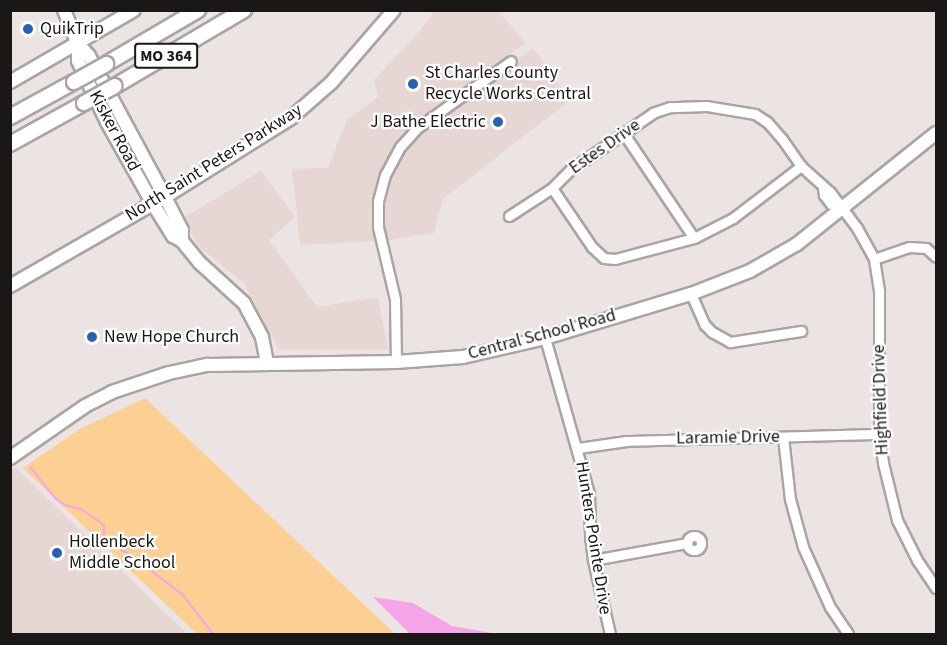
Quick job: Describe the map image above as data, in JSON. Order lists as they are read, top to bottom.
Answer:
{
  "streets": {
    "highway": ["MO 364"],
    "main road": ["Kisker Road", "North Saint Peters Parkway", "Central School Road"],
    "street": [
      "Estes Drive",
      "Highfield Drive",
      "Laramie Drive",
      "Hunters Pointe Drive"
    ]
  },
  "crossings": [
    ["Kisker Road", "North Saint Peters Parkway"],
    ["Kisker Road", "Central School Road"],
    ["Estes Drive", "Central School Road"],
    ["Estes Drive", "Highfield Drive"],
    ["Central School Road", "Highfield Drive"],
    ["Central School Road", "Hunters Pointe Drive"],
    ["Highfield Drive", "Laramie Drive"],
    ["Laramie Drive", "Hunters Pointe Drive"]
  ],
  "places": [
    "QuikTrip",
    "St Charles County Recycle Works Central",
    "J Bathe Electric",
    "New Hope Church",
    "Hollenbeck Middle School"
  ]
}
